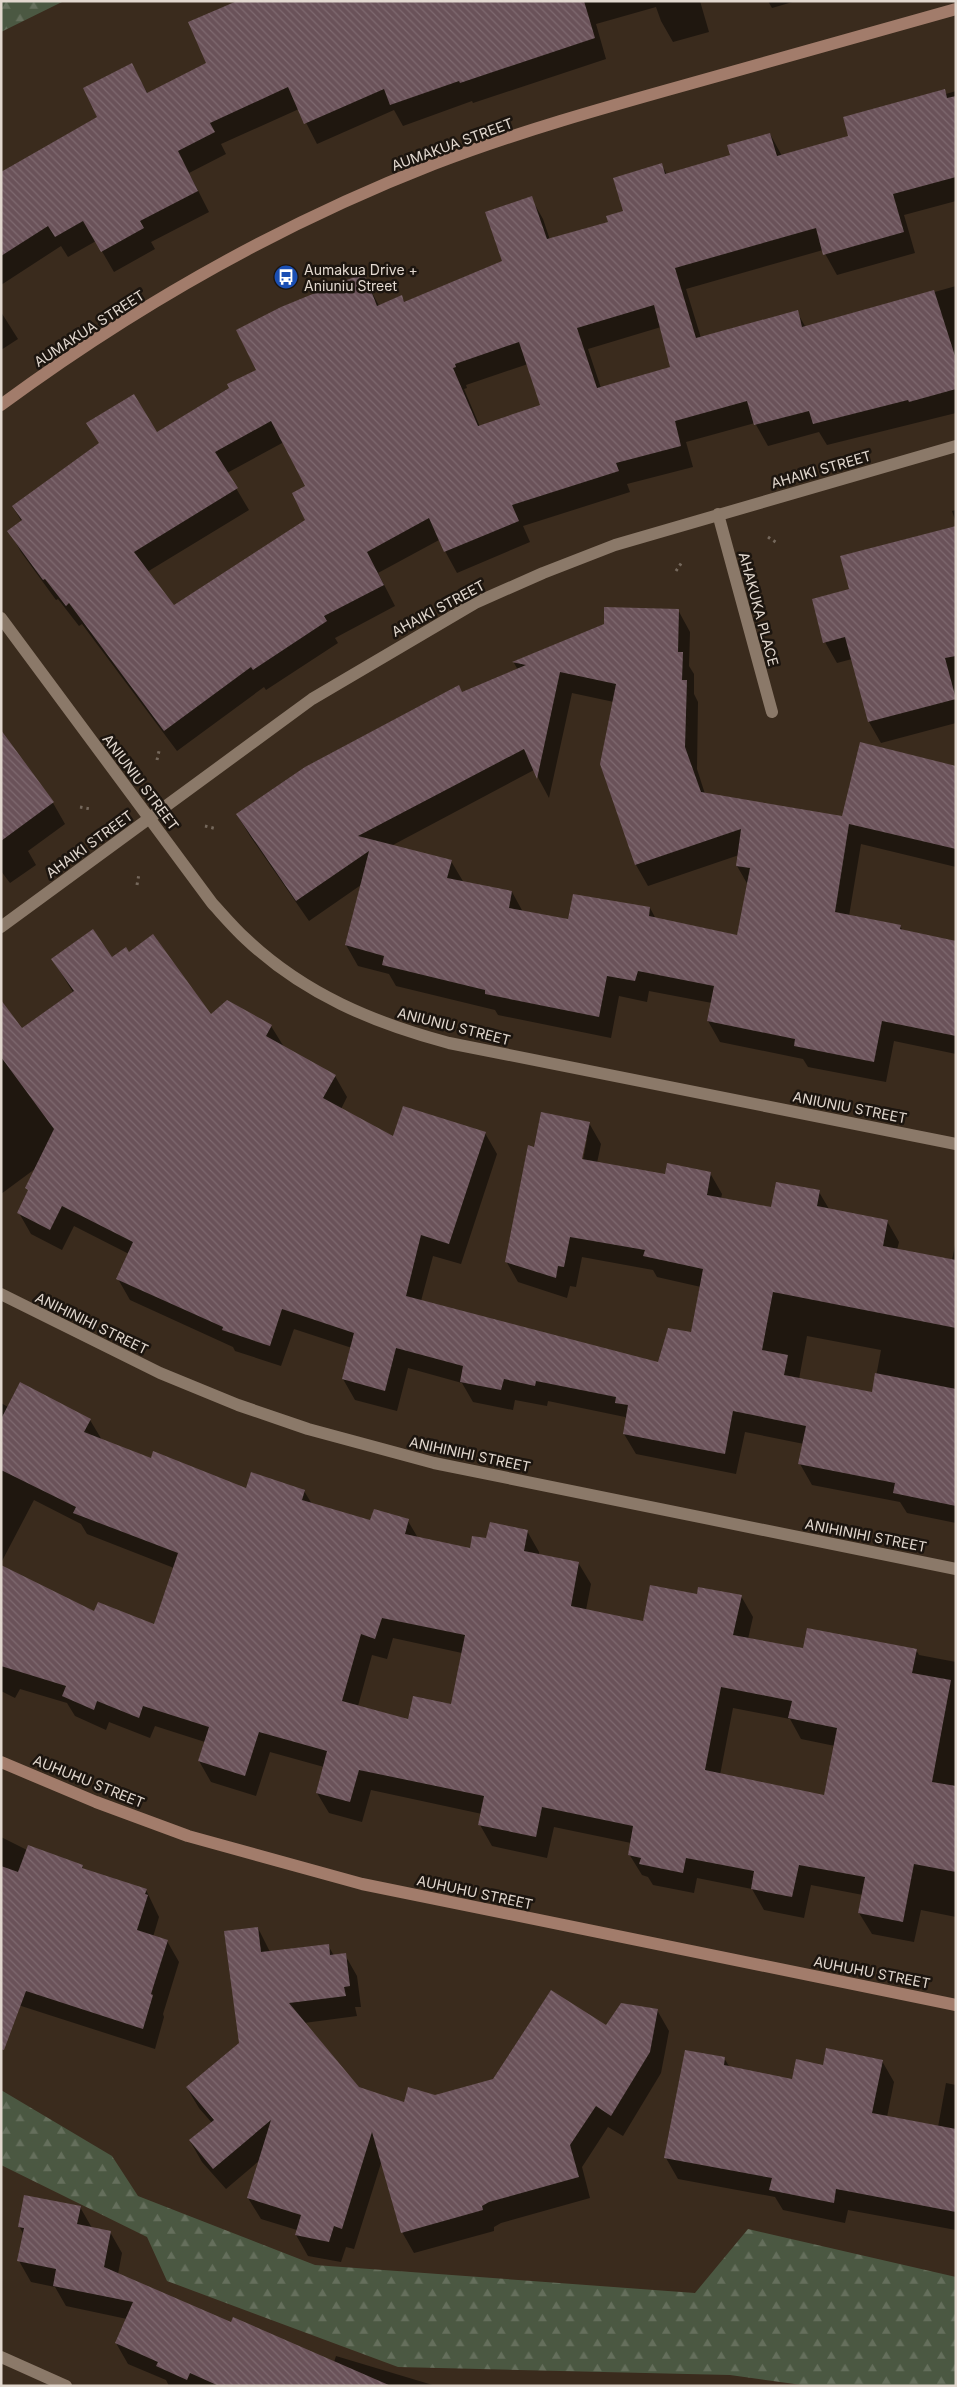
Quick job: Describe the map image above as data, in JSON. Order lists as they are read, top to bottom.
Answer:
{
  "streets": {
    "street": [
      "AUMAKUA STREET",
      "AHAIKI STREET",
      "AHAKUKA PLACE",
      "ANIUNIU STREET",
      "ANIHINIHI STREET",
      "AUHUHU STREET"
    ]
  },
  "crossings": [
    ["AHAIKI STREET", "AHAKUKA PLACE"],
    ["AHAIKI STREET", "ANIUNIU STREET"]
  ],
  "places": {
    "bus stop": ["Aumakua Drive + Aniuniu Street"]
  }
}
